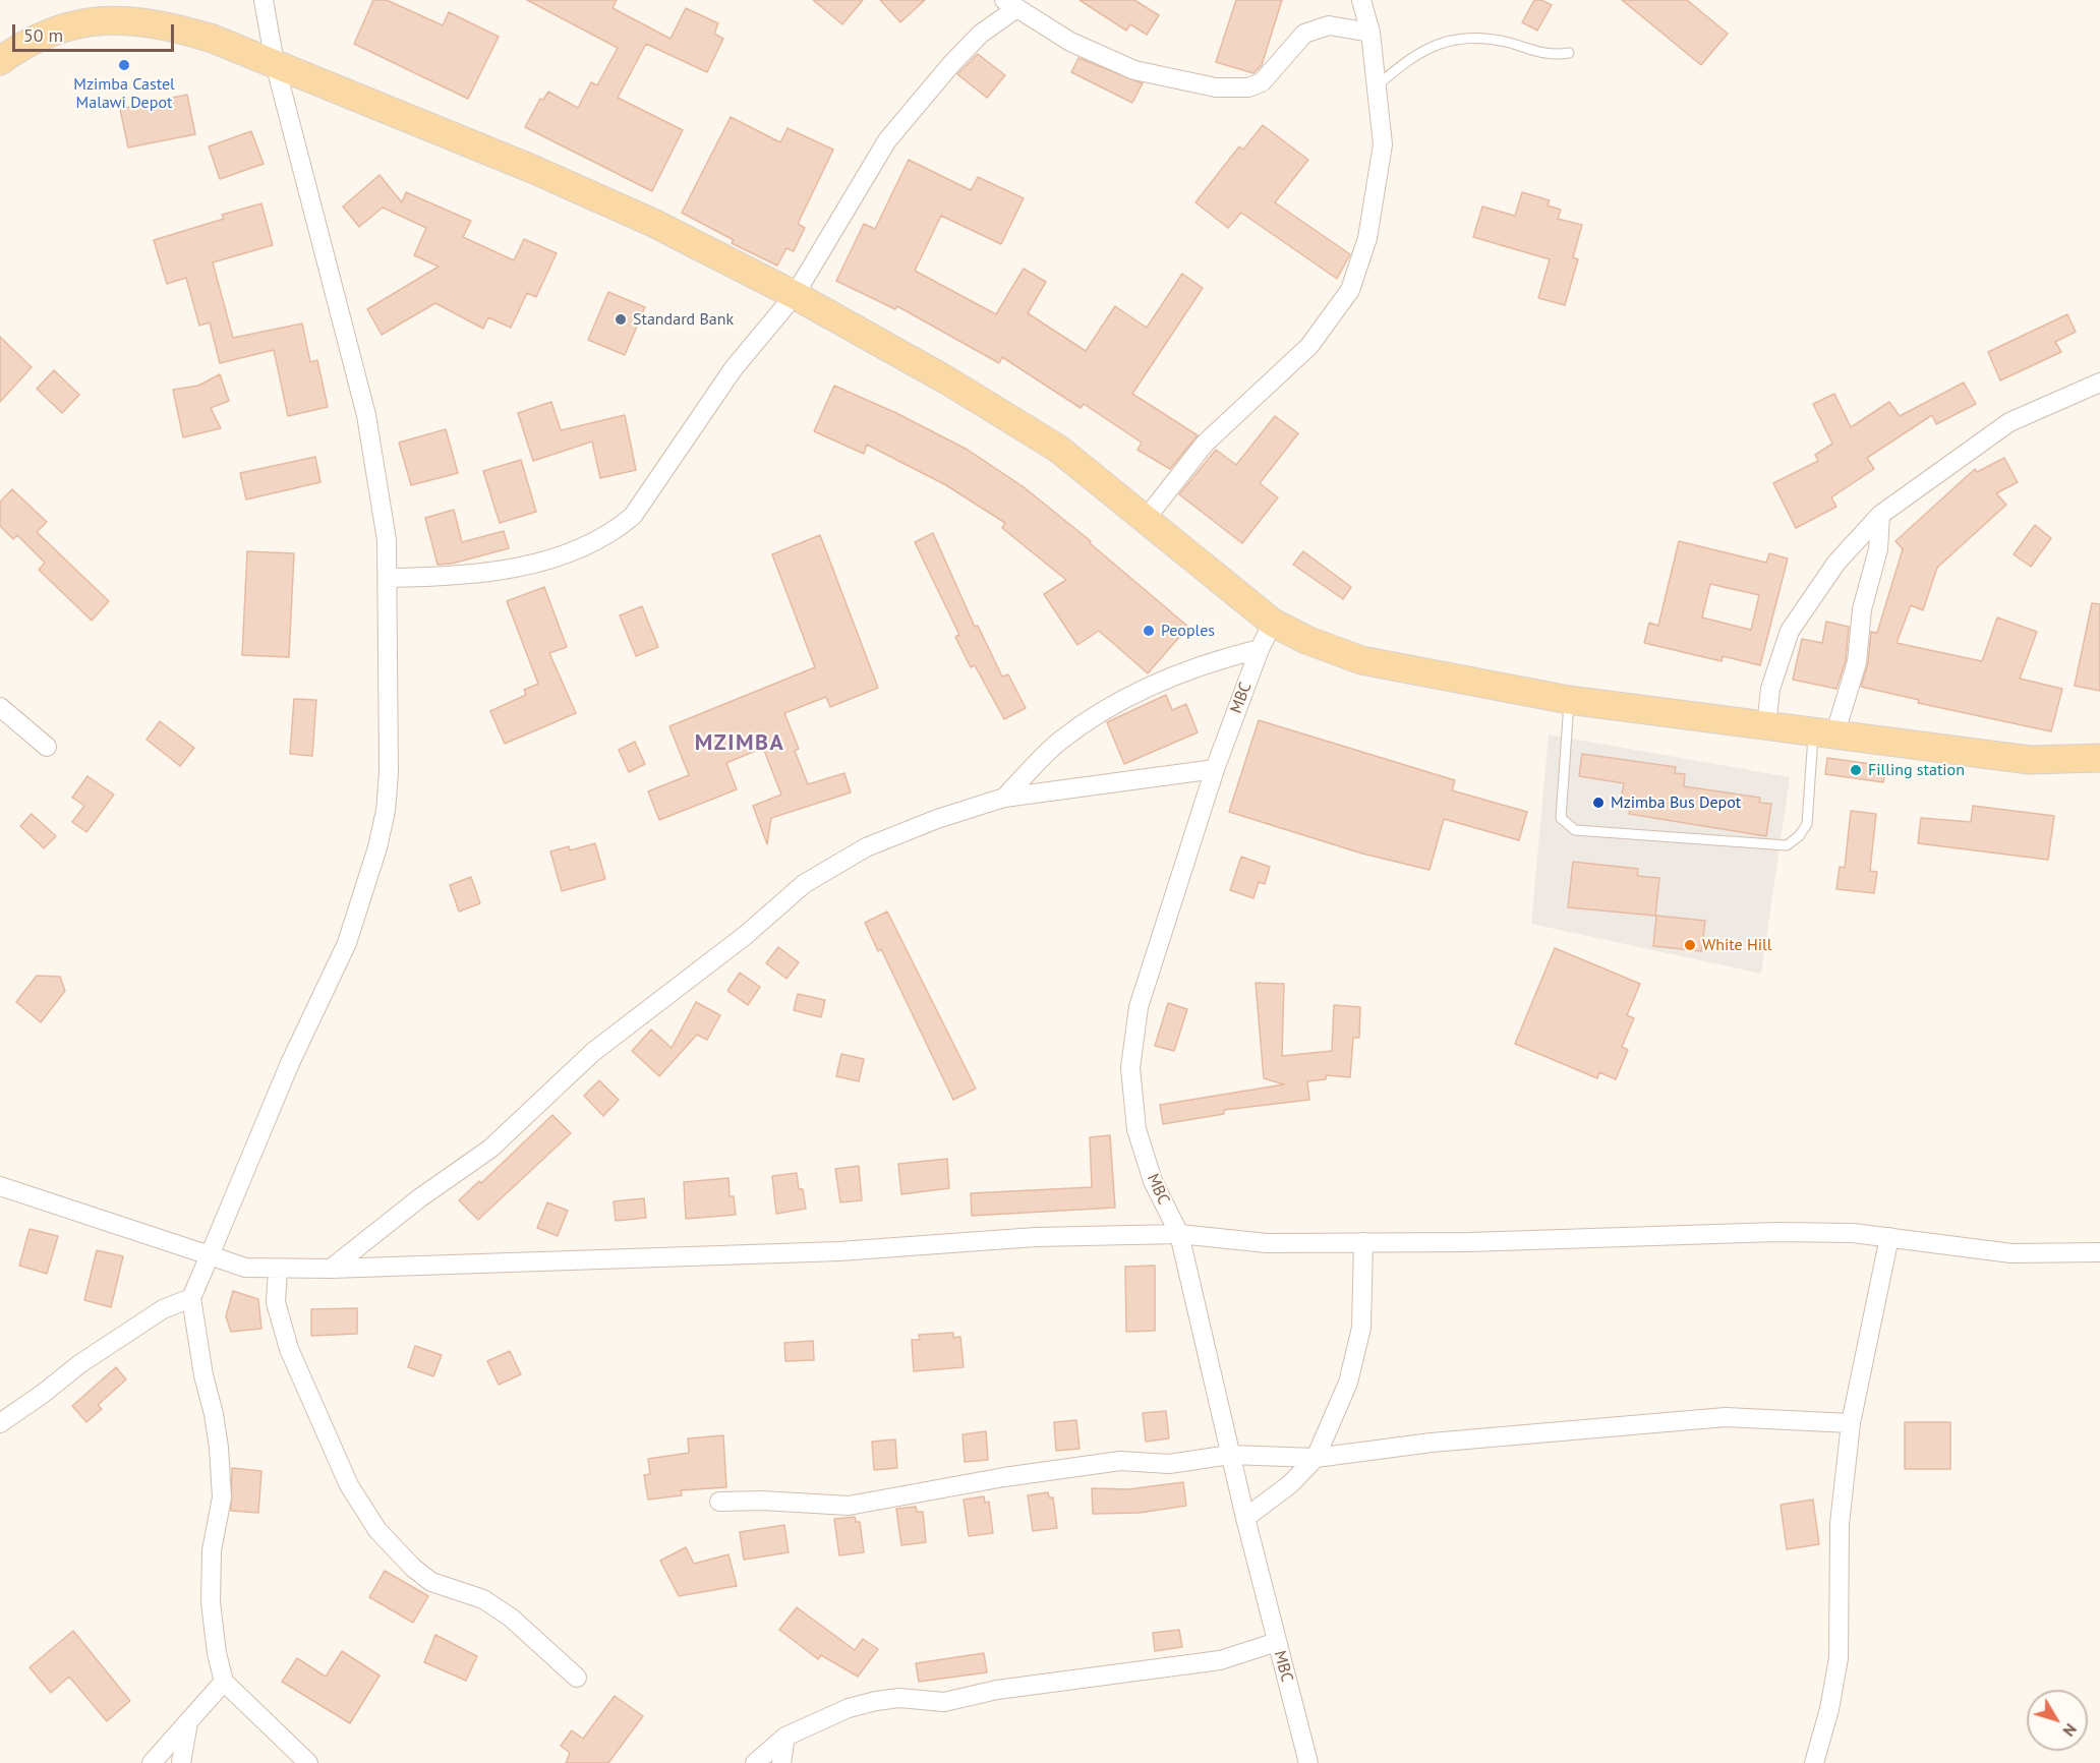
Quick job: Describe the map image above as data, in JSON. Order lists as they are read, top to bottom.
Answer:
{
  "streets": {
    "street": ["MBC"]
  },
  "districts": ["MZIMBA"],
  "places": [
    "Mzimba Castel Malawi Depot",
    "Standard Bank",
    "Peoples",
    "Filling station",
    "Mzimba Bus Depot",
    "White Hill"
  ],
  "scale_bar": "50 m",
  "north": "bottom right"
}
